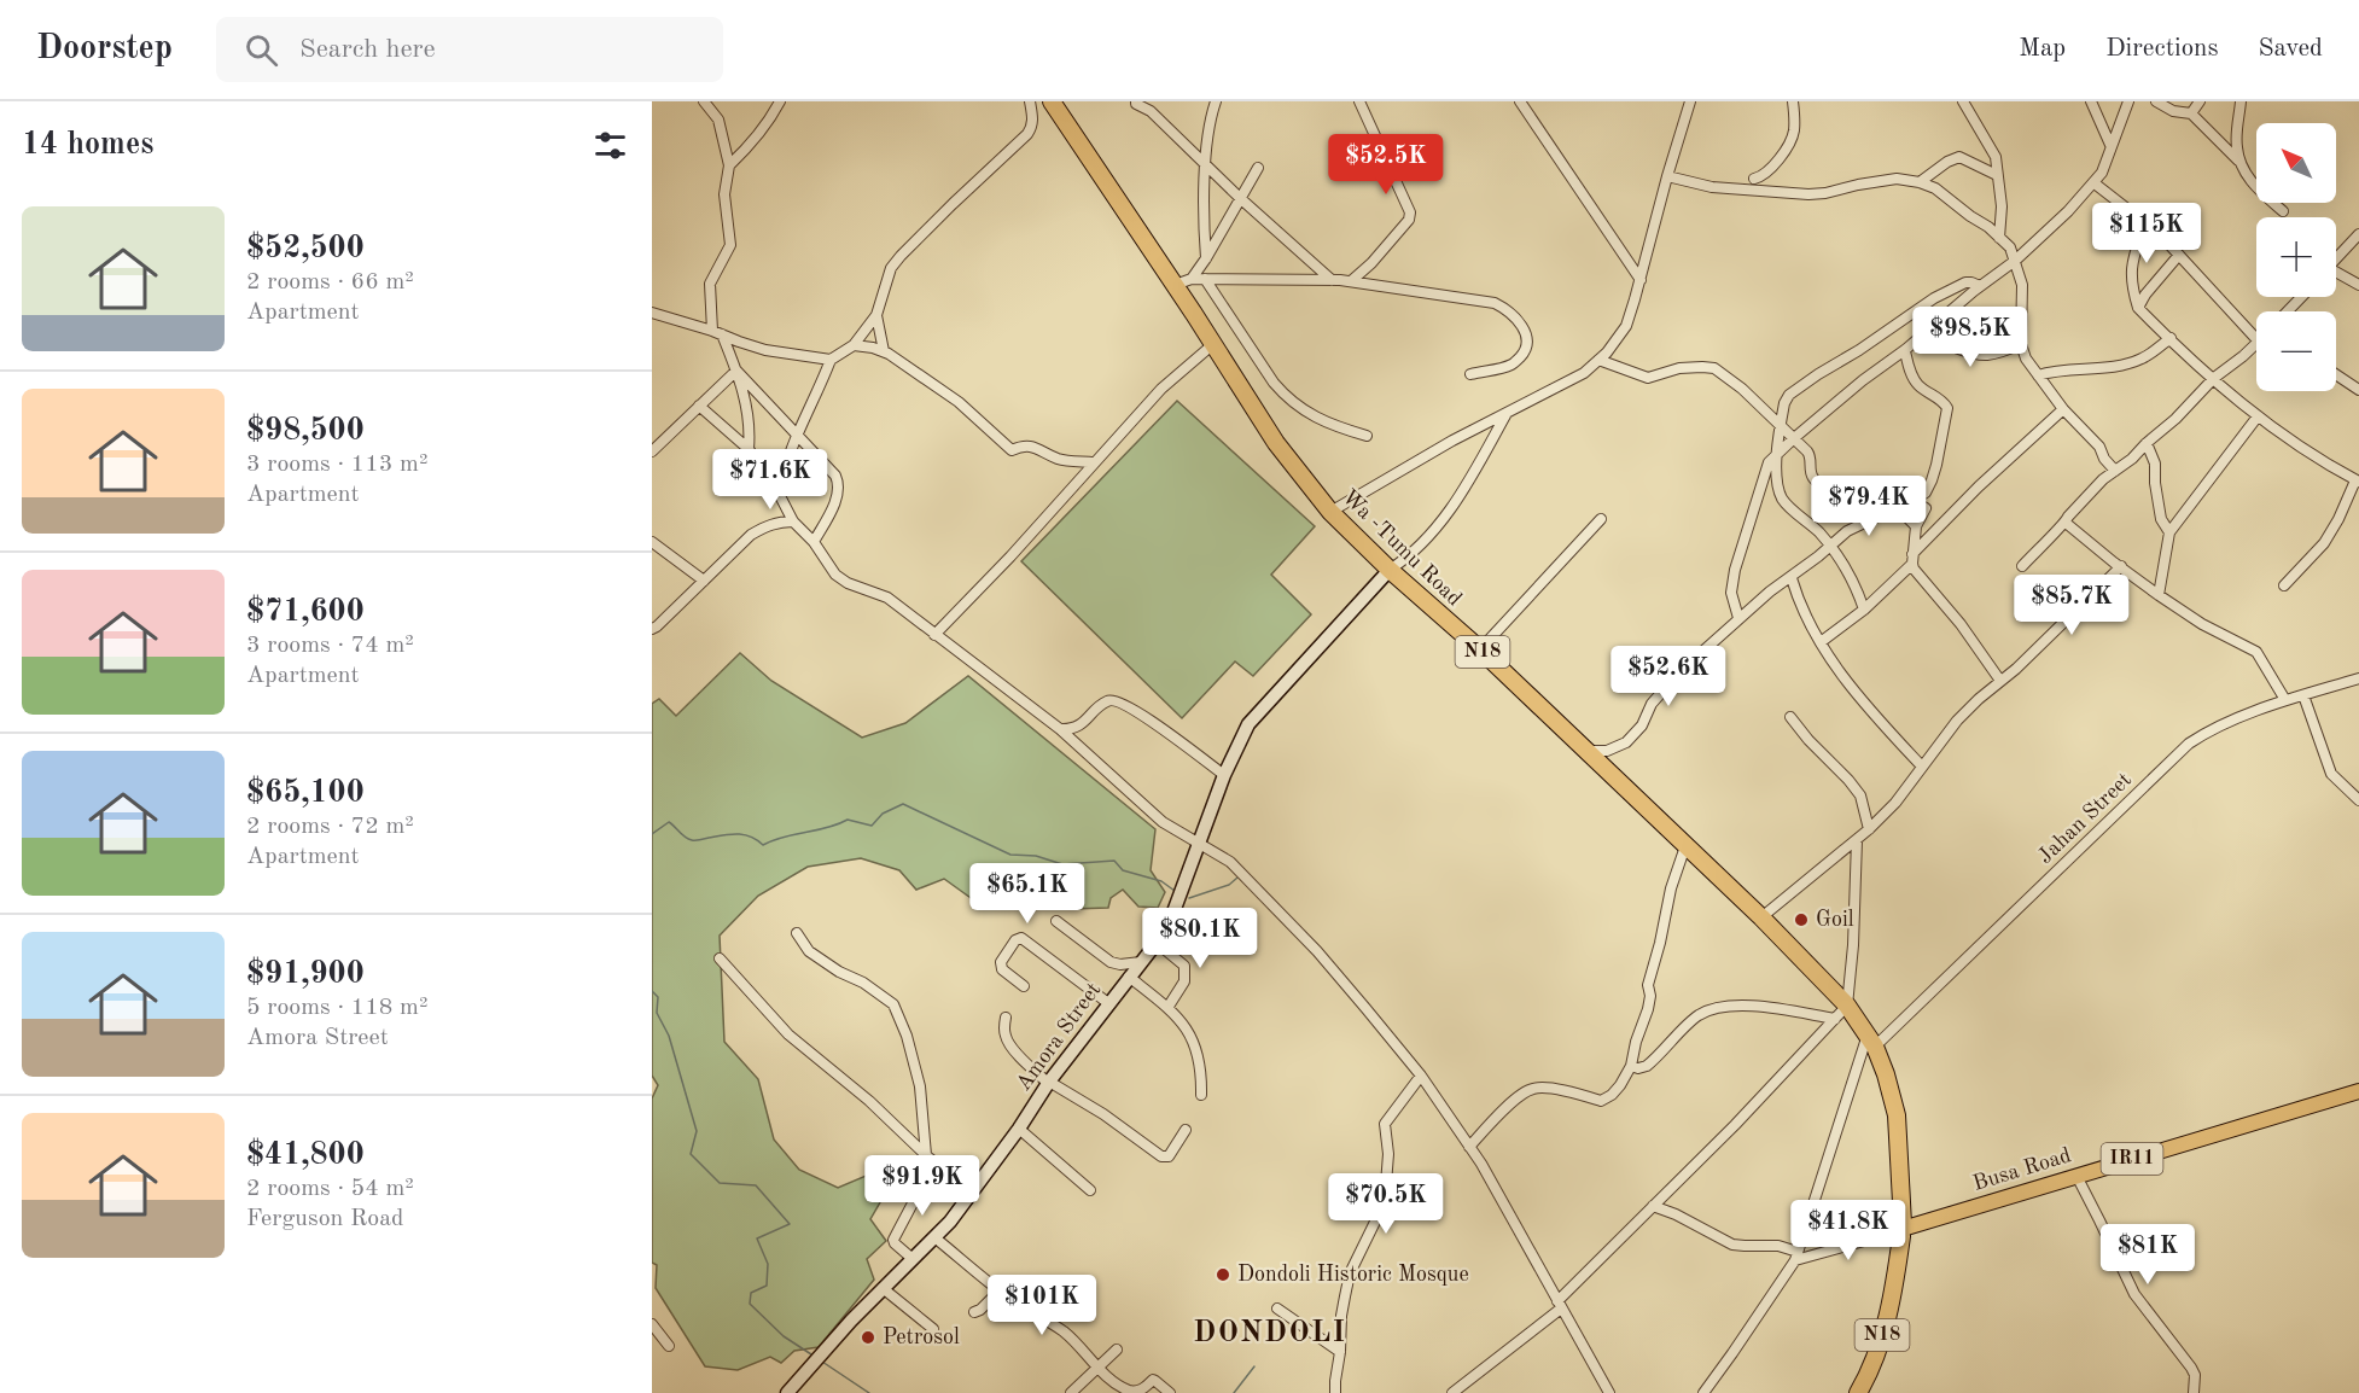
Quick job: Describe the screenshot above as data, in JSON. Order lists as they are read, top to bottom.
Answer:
{
  "streets": {
    "highway": ["Wa -Tumu Road", "N18"],
    "main road": ["IR11", "Busa Road"],
    "street": ["Jahan Street", "Amora Street"]
  },
  "crossings": [
    ["Wa -Tumu Road", "N18"],
    ["Wa -Tumu Road", "Jahan Street"],
    ["Wa -Tumu Road", "Amora Street"],
    ["Wa -Tumu Road", "Busa Road"],
    ["N18", "Busa Road"]
  ],
  "districts": ["DONDOLI"],
  "places": ["Goil", "Dondoli Historic Mosque", "Petrosol"],
  "north": "top left",
  "page": {
    "header": "Doorstep",
    "search": "Search here",
    "nav": ["Map", "Directions", "Saved"],
    "heading": "14 homes",
    "map_buttons": ["+", "−"],
    "price": [
      "$52.5K",
      "$115K",
      "$98.5K",
      "$71.6K",
      "$79.4K",
      "$85.7K",
      "$52.6K",
      "$65.1K",
      "$80.1K",
      "$91.9K",
      "$70.5K",
      "$41.8K",
      "$81K",
      "$101K"
    ],
    "list": [
      {
        "name": "$52,500",
        "note": "2 rooms · 66 m² · Apartment"
      },
      {
        "name": "$98,500",
        "note": "3 rooms · 113 m² · Apartment"
      },
      {
        "name": "$71,600",
        "note": "3 rooms · 74 m² · Apartment"
      },
      {
        "name": "$65,100",
        "note": "2 rooms · 72 m² · Apartment"
      },
      {
        "name": "$91,900",
        "note": "5 rooms · 118 m² · Amora Street"
      },
      {
        "name": "$41,800",
        "note": "2 rooms · 54 m² · Ferguson Road"
      }
    ]
  }
}
